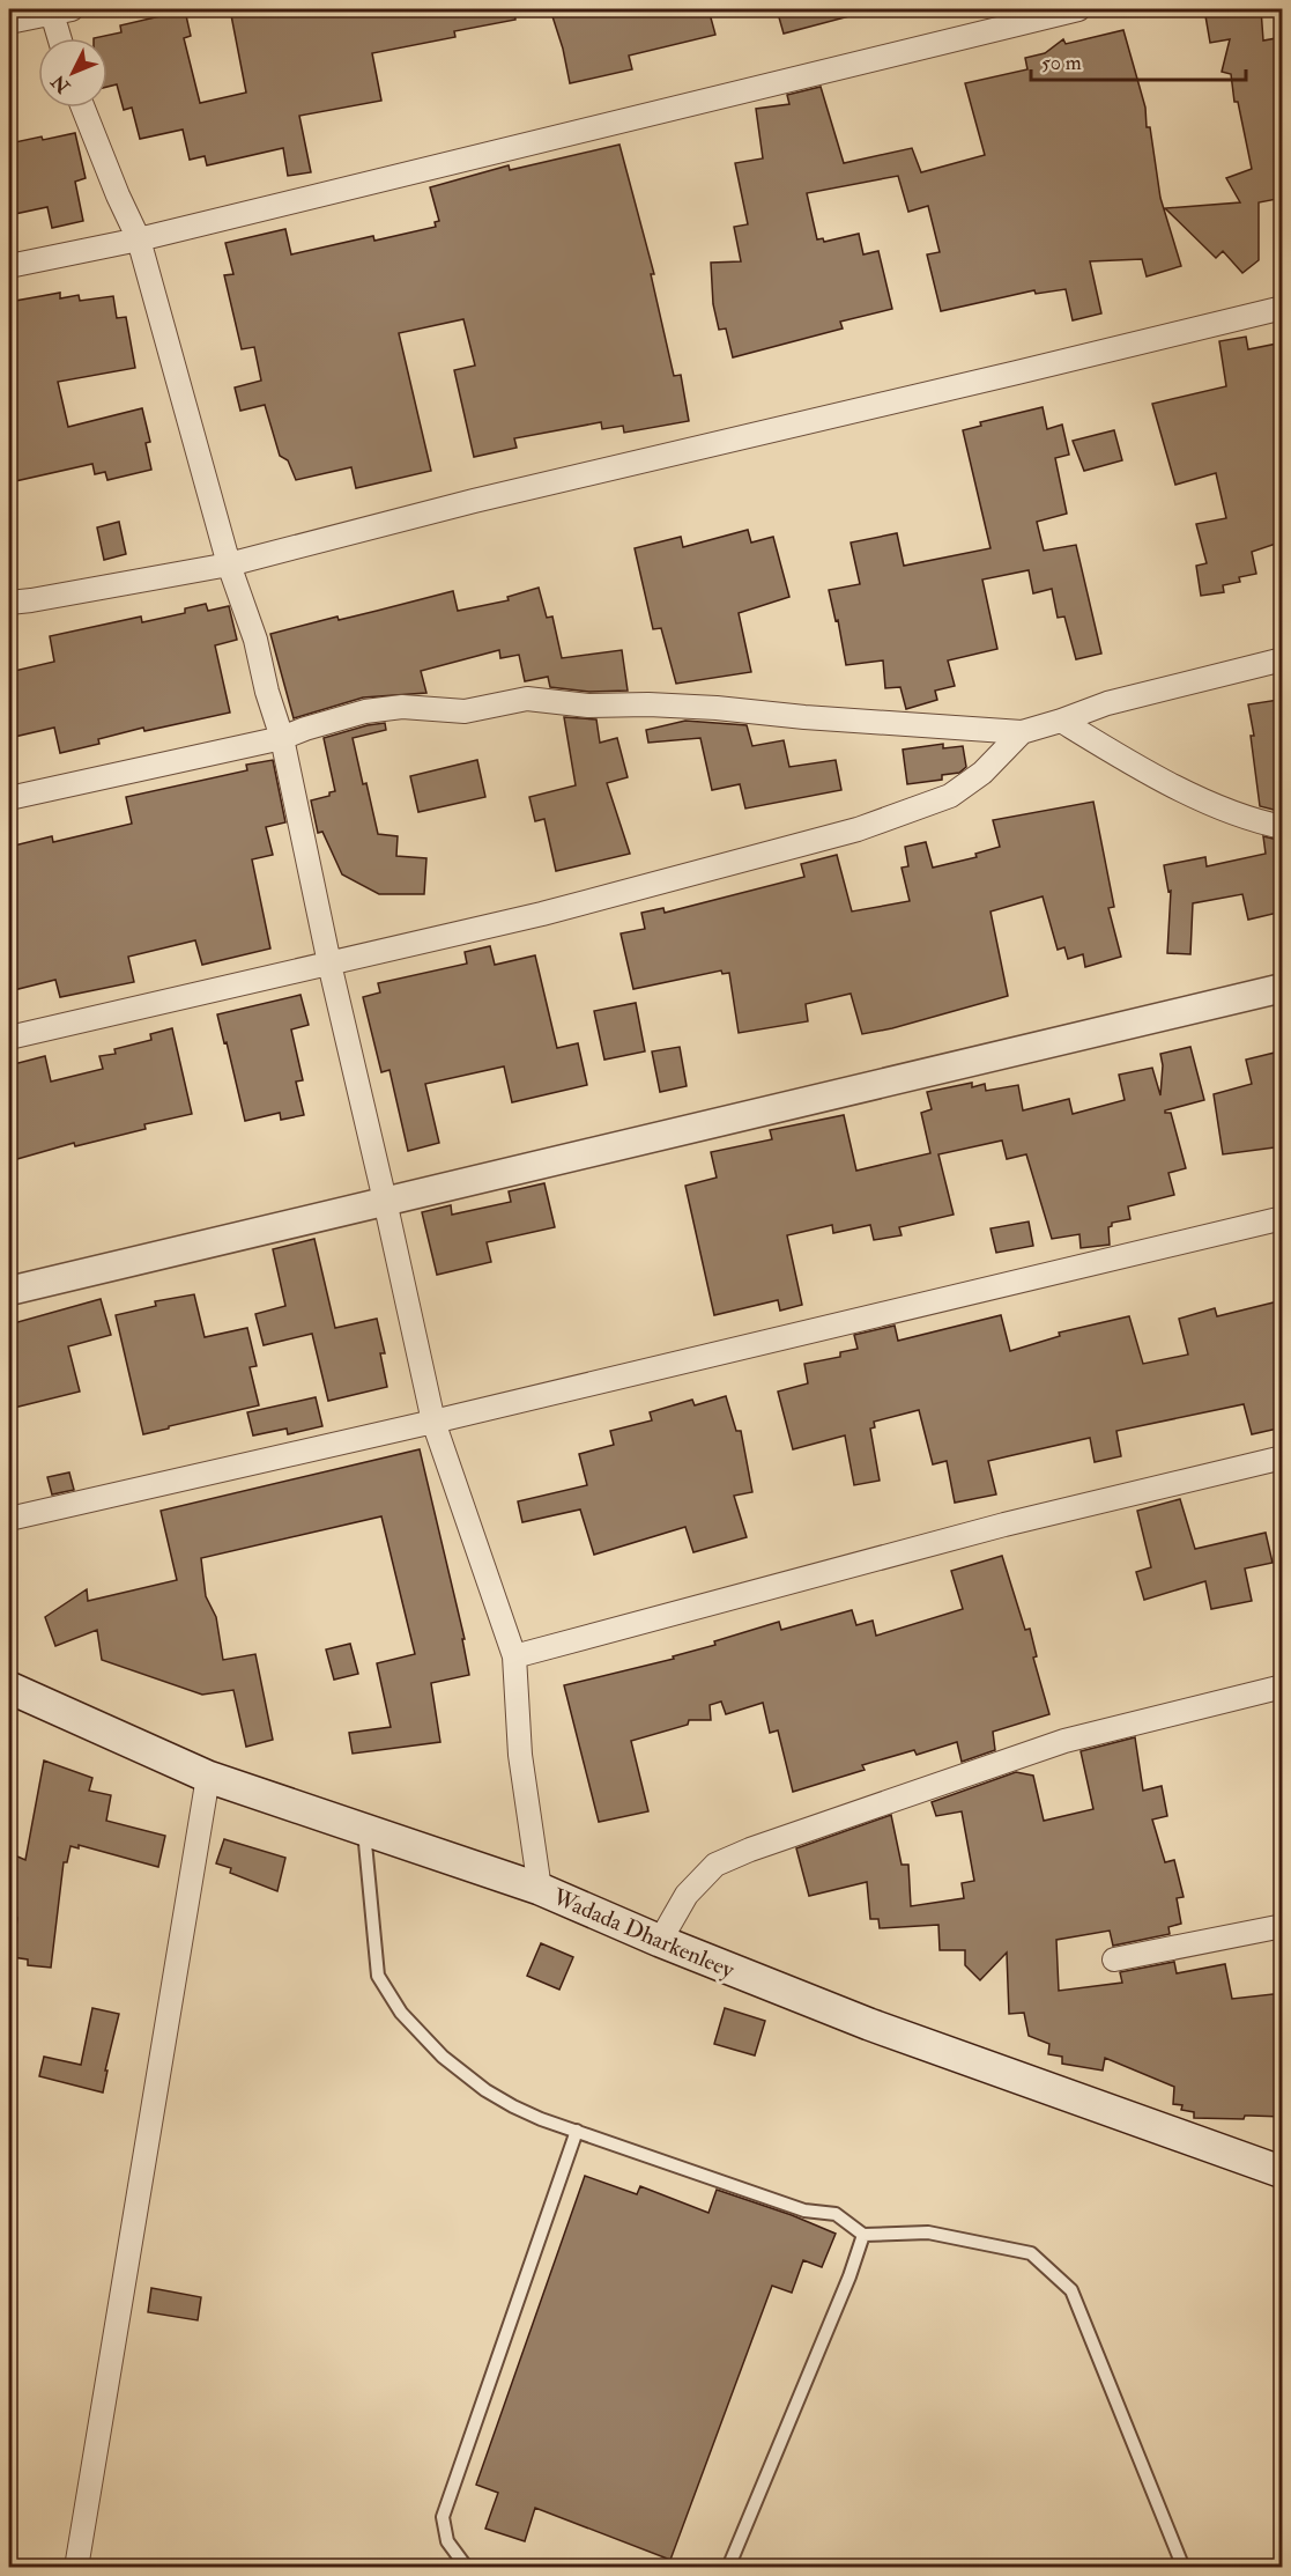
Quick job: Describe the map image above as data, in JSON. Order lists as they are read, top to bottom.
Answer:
{
  "streets": {
    "main road": ["Wadada Dharkenleey"]
  },
  "scale_bar": "50 m",
  "north": "bottom left"
}
